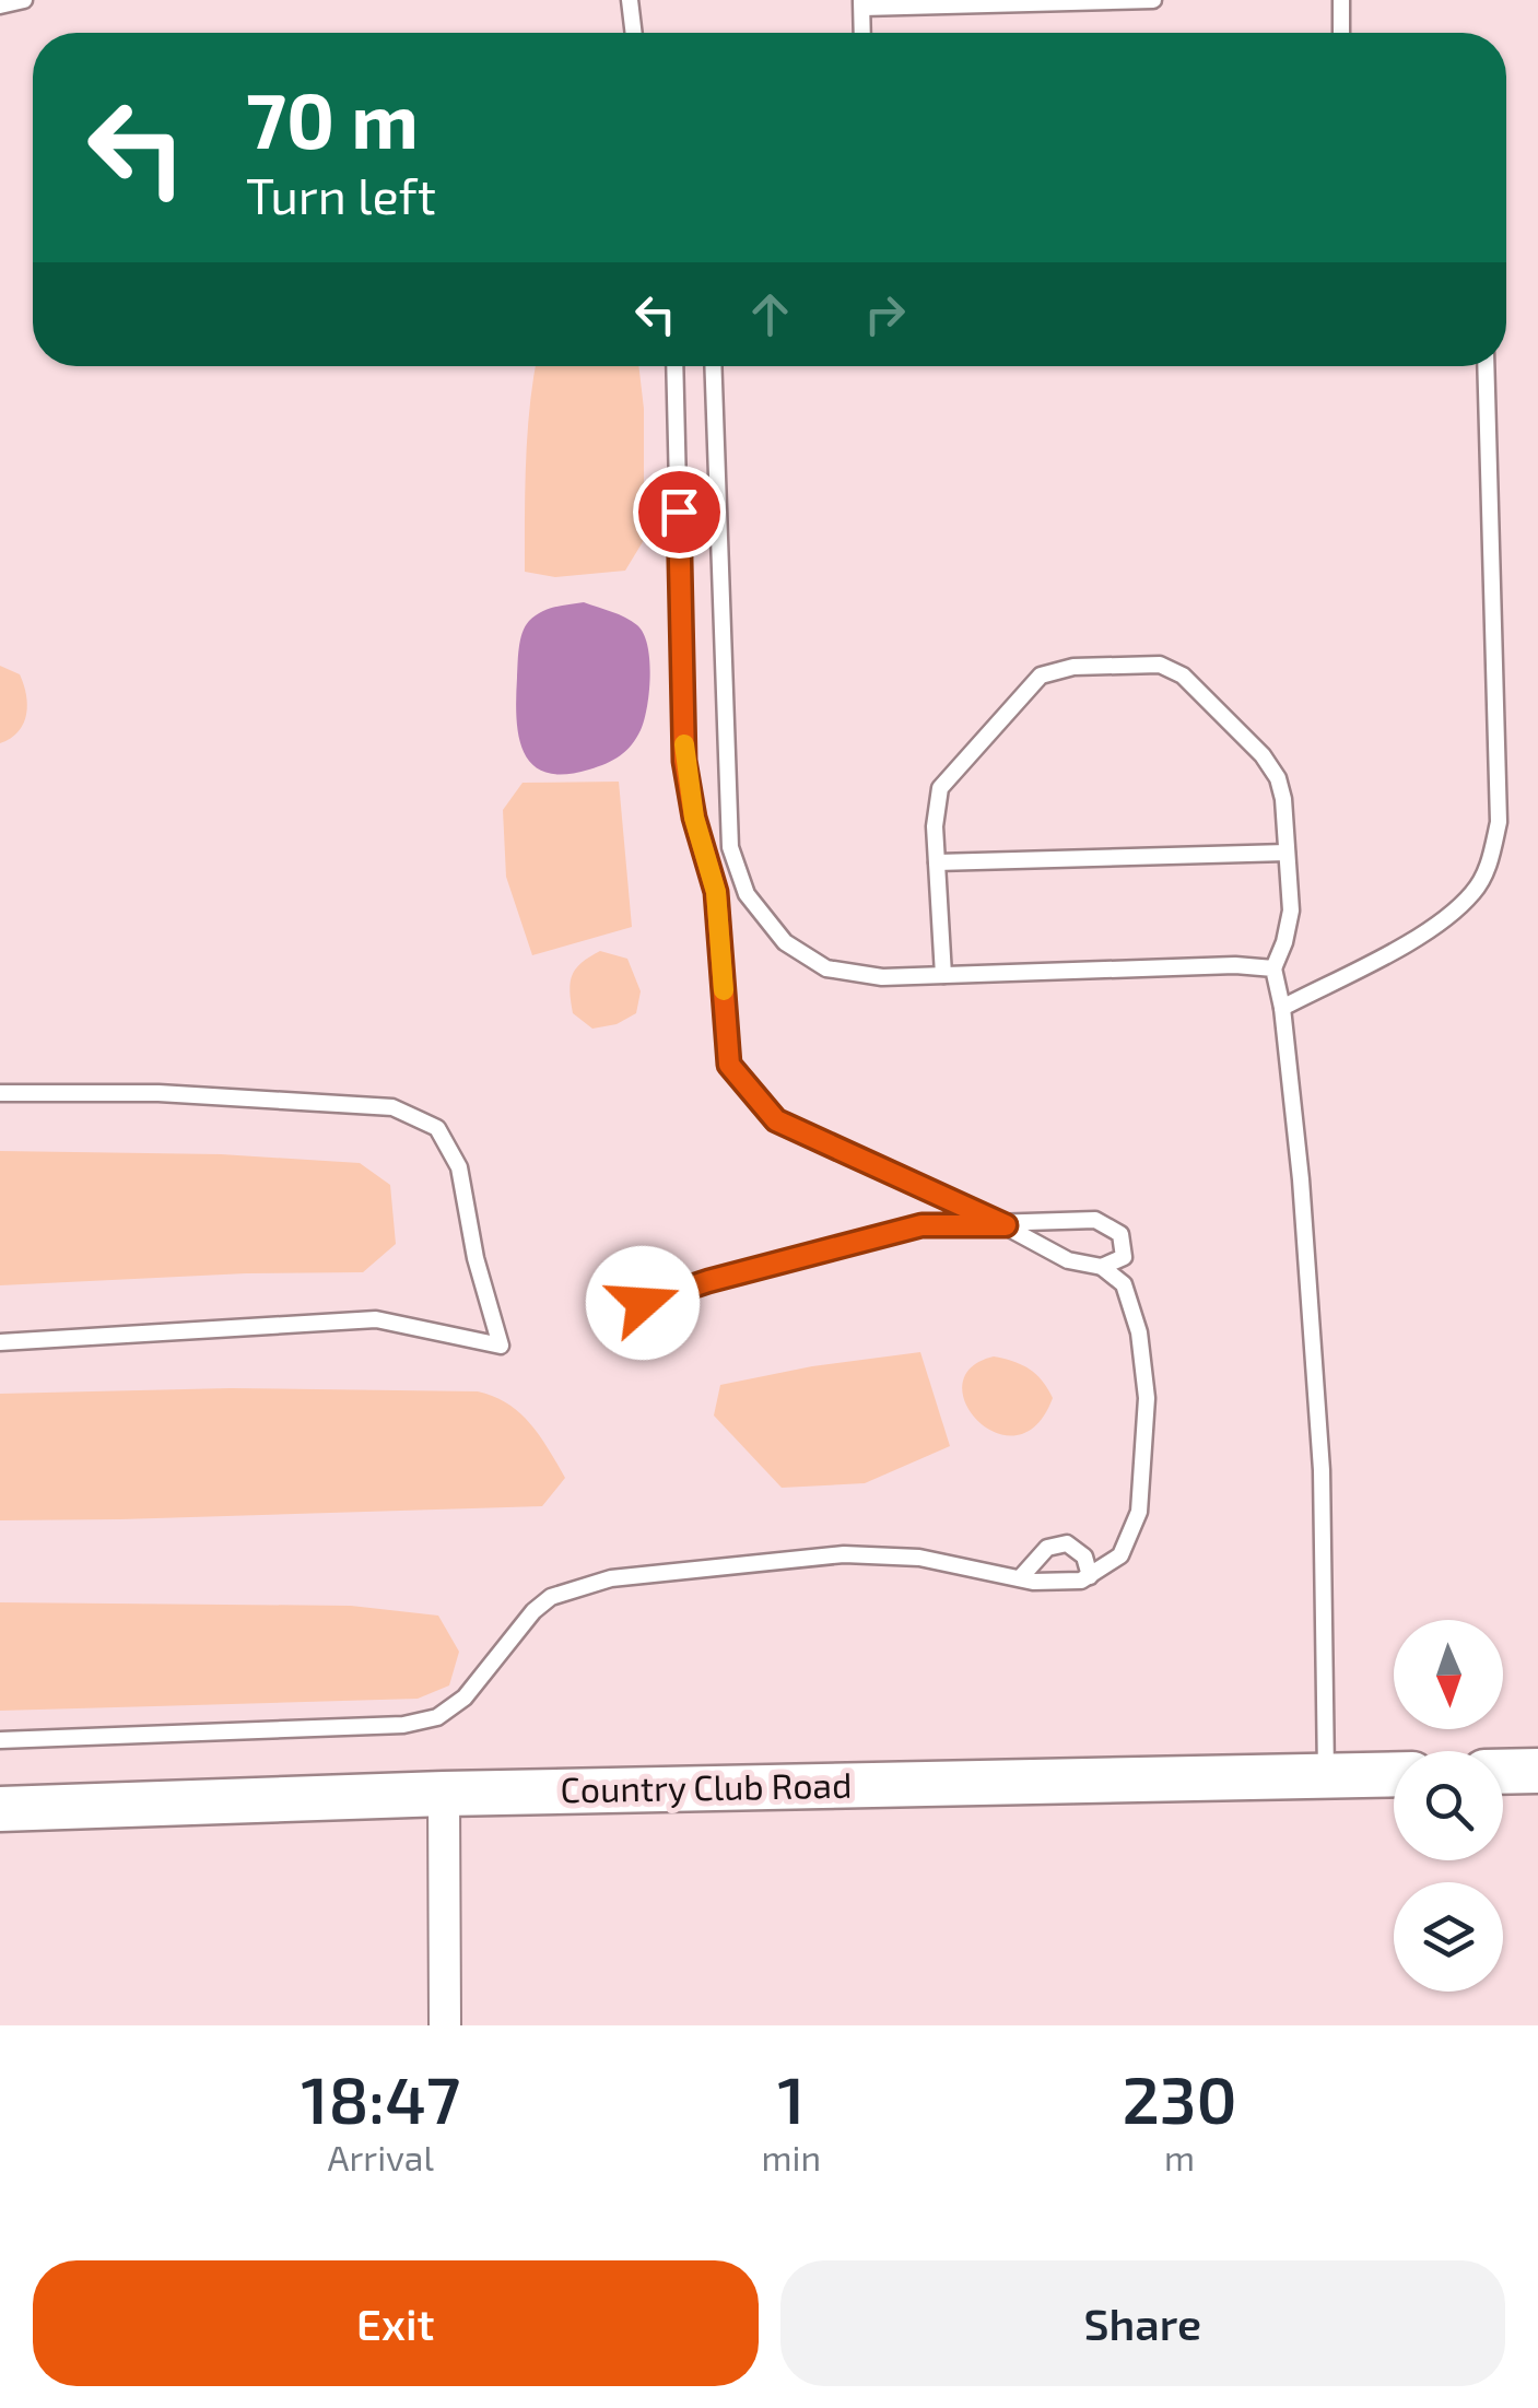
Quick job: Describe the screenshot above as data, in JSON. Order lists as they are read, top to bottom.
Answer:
{
  "streets": {
    "street": ["Country Club Road"]
  },
  "north": "bottom",
  "page": {
    "turn": ["70 m", "Turn left"],
    "eta": [
      "18:47",
      "Arrival",
      "1",
      "min",
      "230",
      "m"
    ],
    "buttons": ["Exit", "Share"]
  }
}
